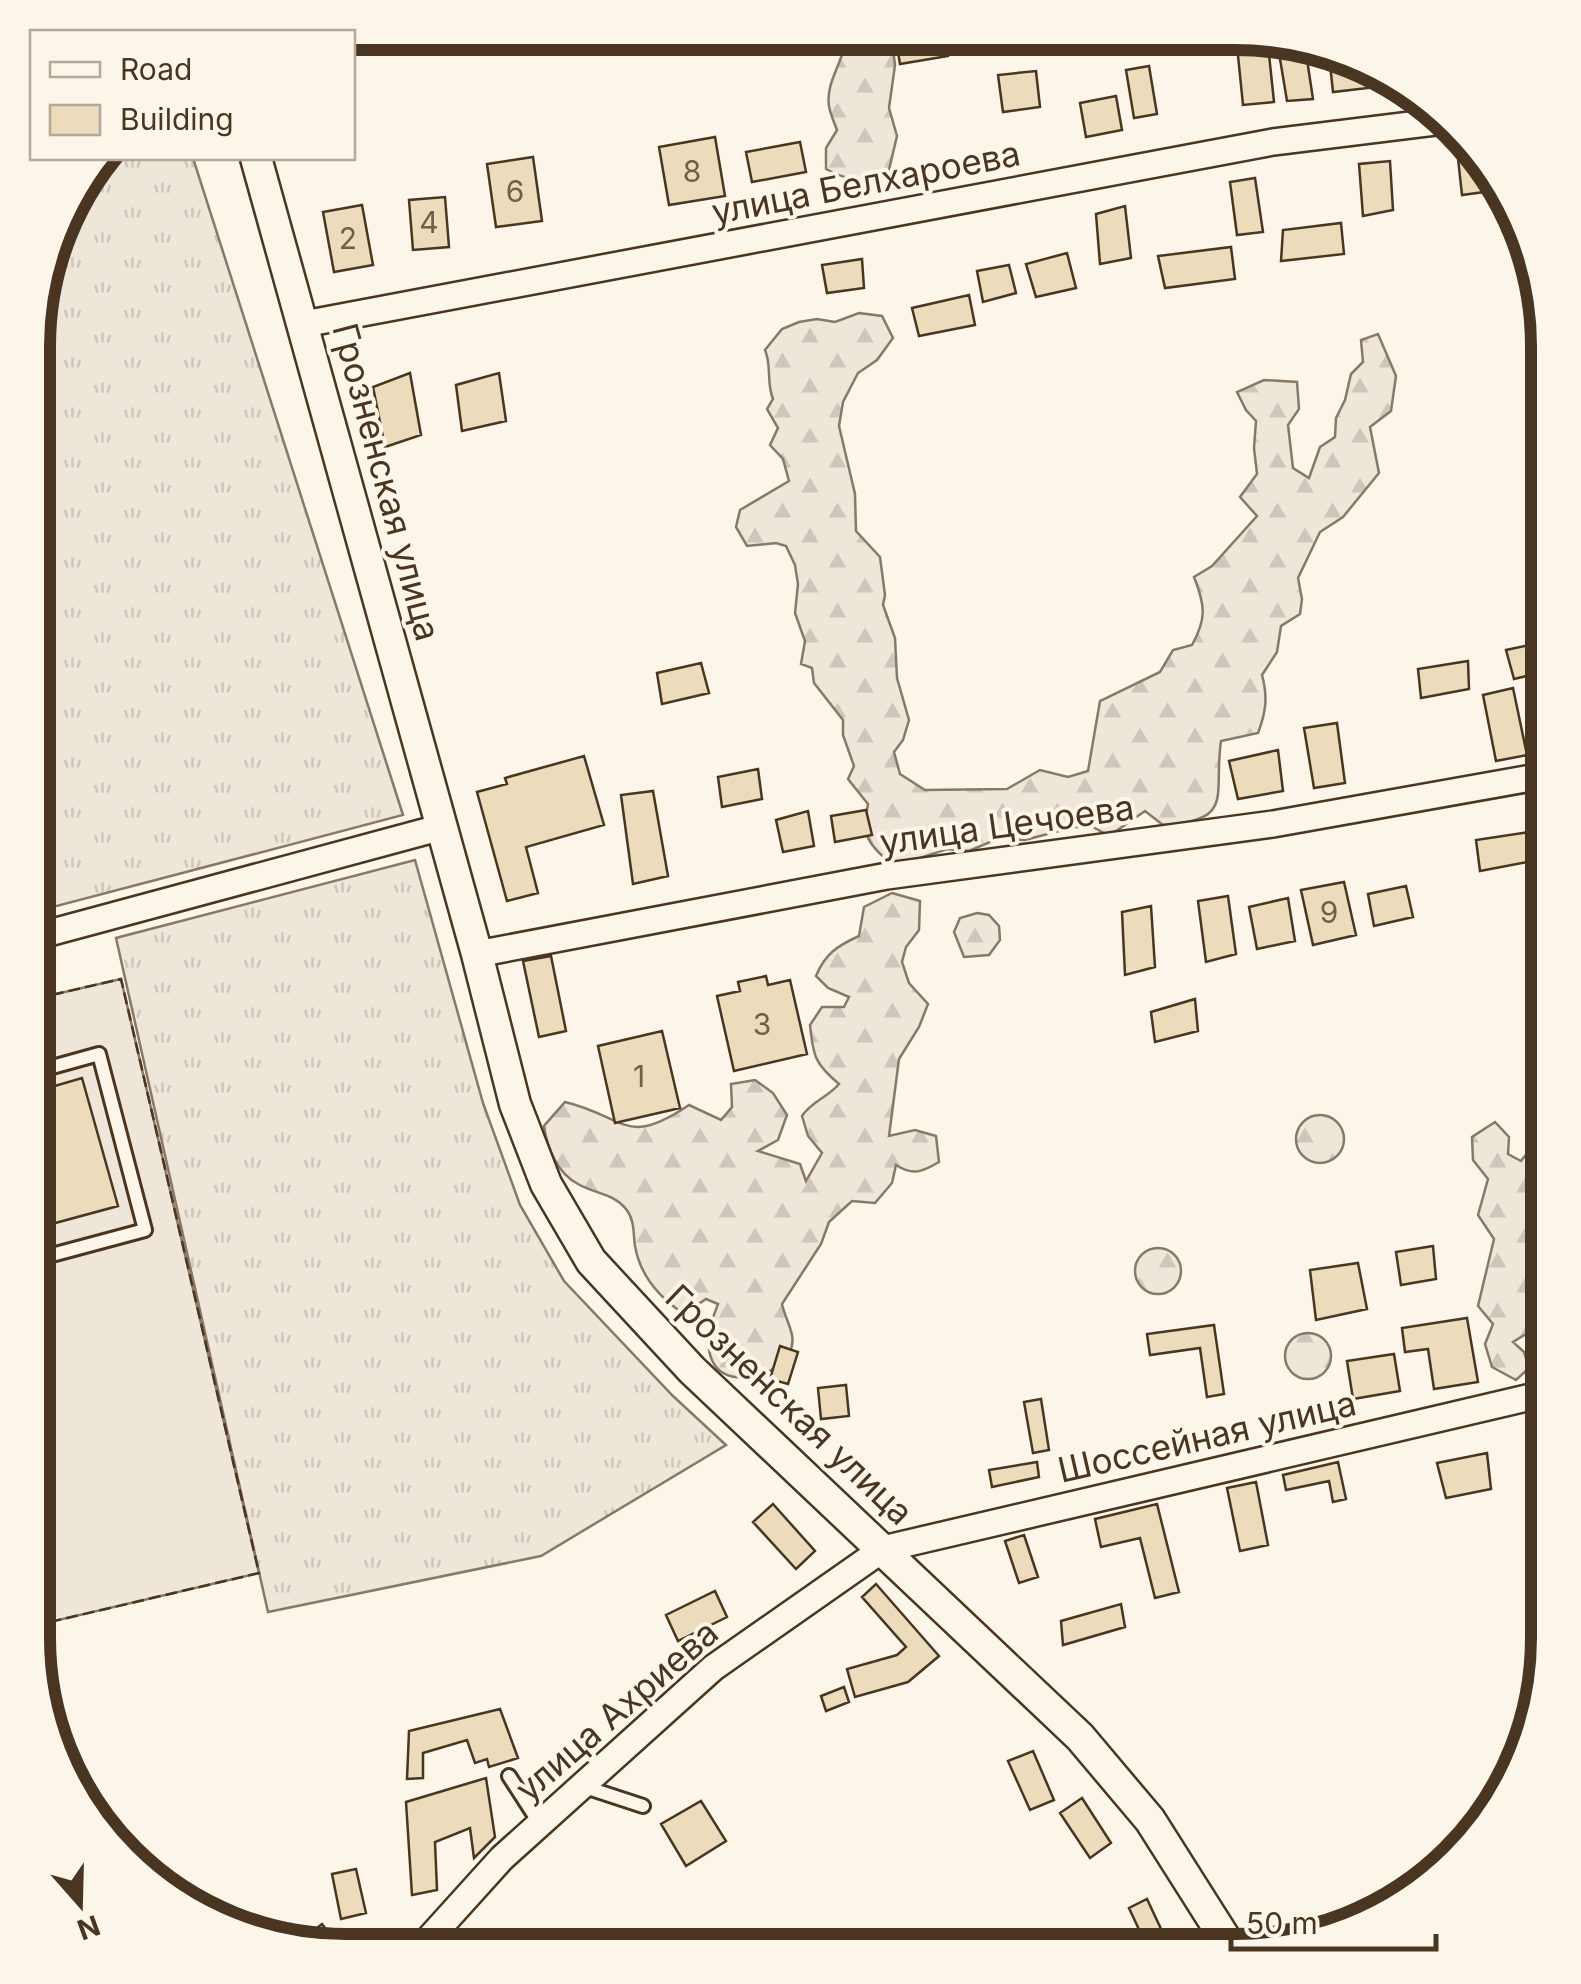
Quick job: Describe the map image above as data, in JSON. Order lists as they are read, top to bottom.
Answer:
{
  "streets": {
    "street": [
      "улица Белхароева",
      "Грозненская улица",
      "улица Цечоева",
      "Шоссейная улица",
      "улица Ахриева"
    ]
  },
  "crossings": [
    ["улица Белхароева", "Грозненская улица"],
    ["Грозненская улица", "улица Цечоева"],
    ["Грозненская улица", "Шоссейная улица"],
    ["Грозненская улица", "улица Ахриева"],
    ["Шоссейная улица", "улица Ахриева"]
  ],
  "house_numbers": [
    "8",
    "6",
    "4",
    "2",
    "9",
    "3",
    "1"
  ],
  "legend": ["Road", "Building"],
  "scale_bar": "50 m",
  "north": "bottom"
}
